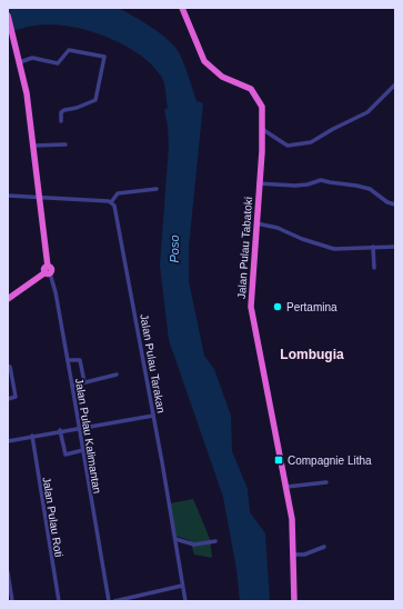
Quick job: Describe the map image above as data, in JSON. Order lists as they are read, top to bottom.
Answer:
{
  "streets": {
    "highway": ["Jalan Pulau Tabatoki"],
    "street": ["Jalan Pulau Tarakan", "Jalan Pulau Kalimantan", "Jalan Pulau Roti"]
  },
  "districts": ["Lombugia"],
  "water": ["Poso"],
  "places": {
    "other": ["Pertamina"],
    "transit": ["Compagnie Litha"]
  }
}
